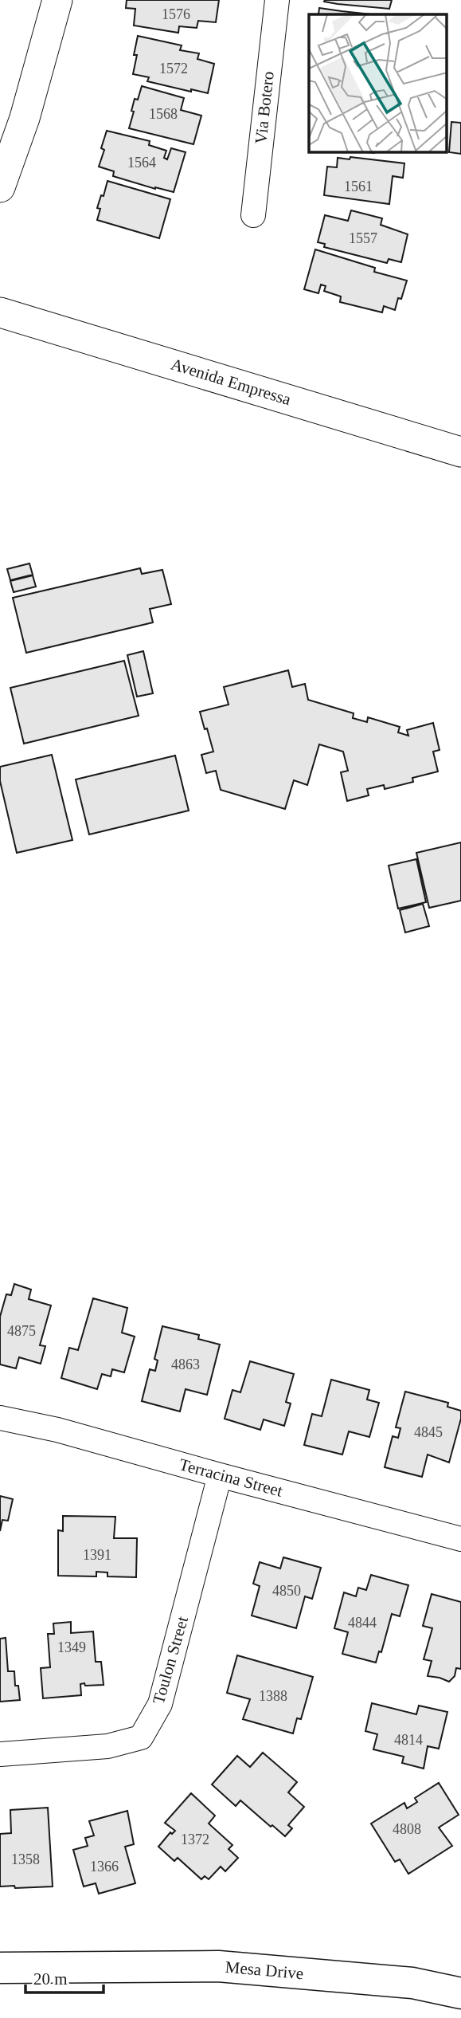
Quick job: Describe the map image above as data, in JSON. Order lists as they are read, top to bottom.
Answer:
{
  "streets": {
    "main road": ["Mesa Drive"],
    "street": [
      "Via Botero",
      "Avenida Empressa",
      "Terracina Street",
      "Toulon Street"
    ]
  },
  "crossings": [
    ["Terracina Street", "Toulon Street"]
  ],
  "house_numbers": [
    "1576",
    "1572",
    "1568",
    "1564",
    "1561",
    "1557",
    "4875",
    "4863",
    "4845",
    "1391",
    "4850",
    "4844",
    "1349",
    "1388",
    "4814",
    "4808",
    "1372",
    "1358",
    "1366"
  ],
  "scale_bar": "20 m"
}
